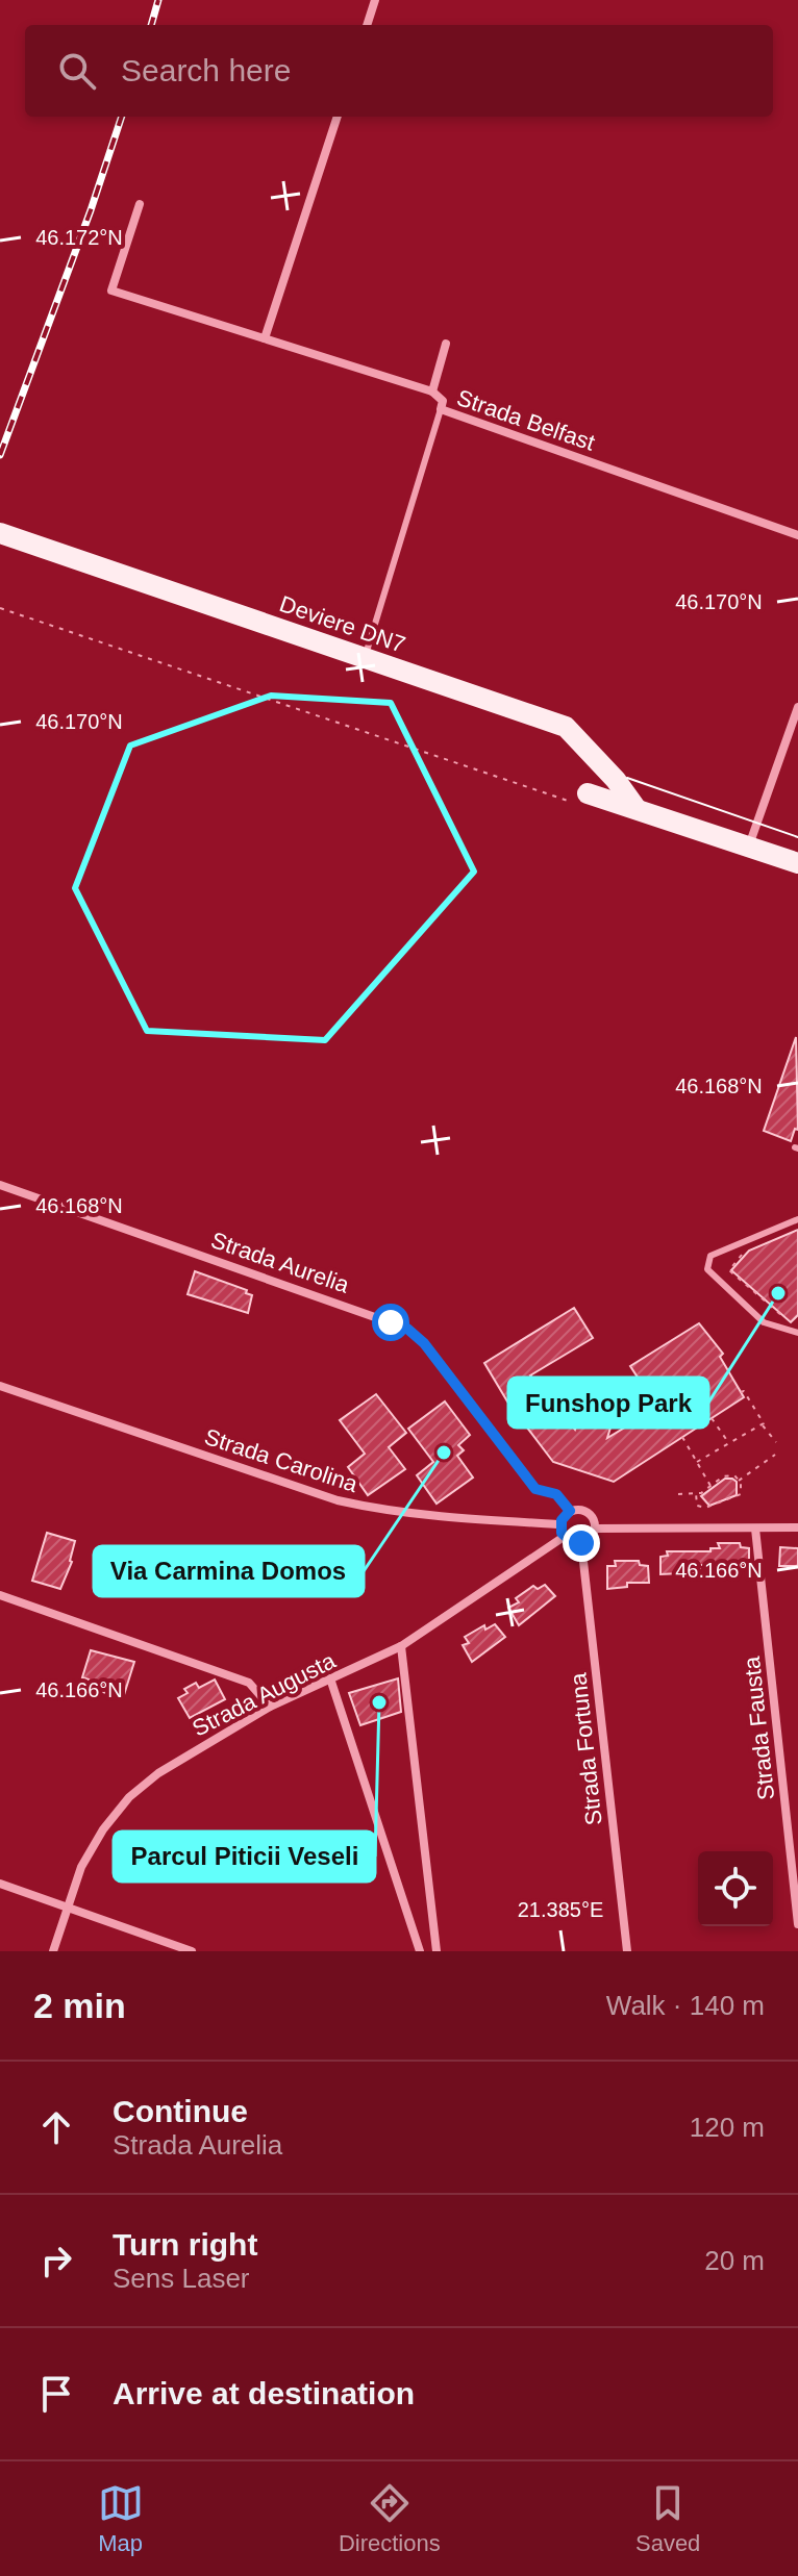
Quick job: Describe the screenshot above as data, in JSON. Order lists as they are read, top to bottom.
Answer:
{
  "streets": {
    "main road": ["Deviere DN7"],
    "street": [
      "Strada Belfast",
      "Strada Aurelia",
      "Strada Carolina",
      "Strada Augusta",
      "Strada Fausta",
      "Strada Fortuna"
    ]
  },
  "crossings": [
    ["Strada Aurelia", "Strada Carolina"],
    ["Strada Aurelia", "Strada Augusta"],
    ["Strada Aurelia", "Strada Fortuna"],
    ["Strada Carolina", "Strada Augusta"],
    ["Strada Carolina", "Strada Fortuna"],
    ["Strada Augusta", "Strada Fortuna"]
  ],
  "places": ["Funshop Park", "Via Carmina Domos", "Parcul Piticii Veseli"],
  "page": {
    "search": "Search here",
    "heading": ["2 min", "Walk · 140 m"],
    "list": [
      ["Continue", "Strada Aurelia", "120 m"],
      ["Turn right", "Sens Laser", "20 m"],
      "Arrive at destination"
    ],
    "nav": ["Map", "Directions", "Saved"]
  },
  "coordinates": [
    "46.172°N",
    "46.170°N",
    "46.168°N",
    "46.166°N",
    "21.385°E"
  ]
}
